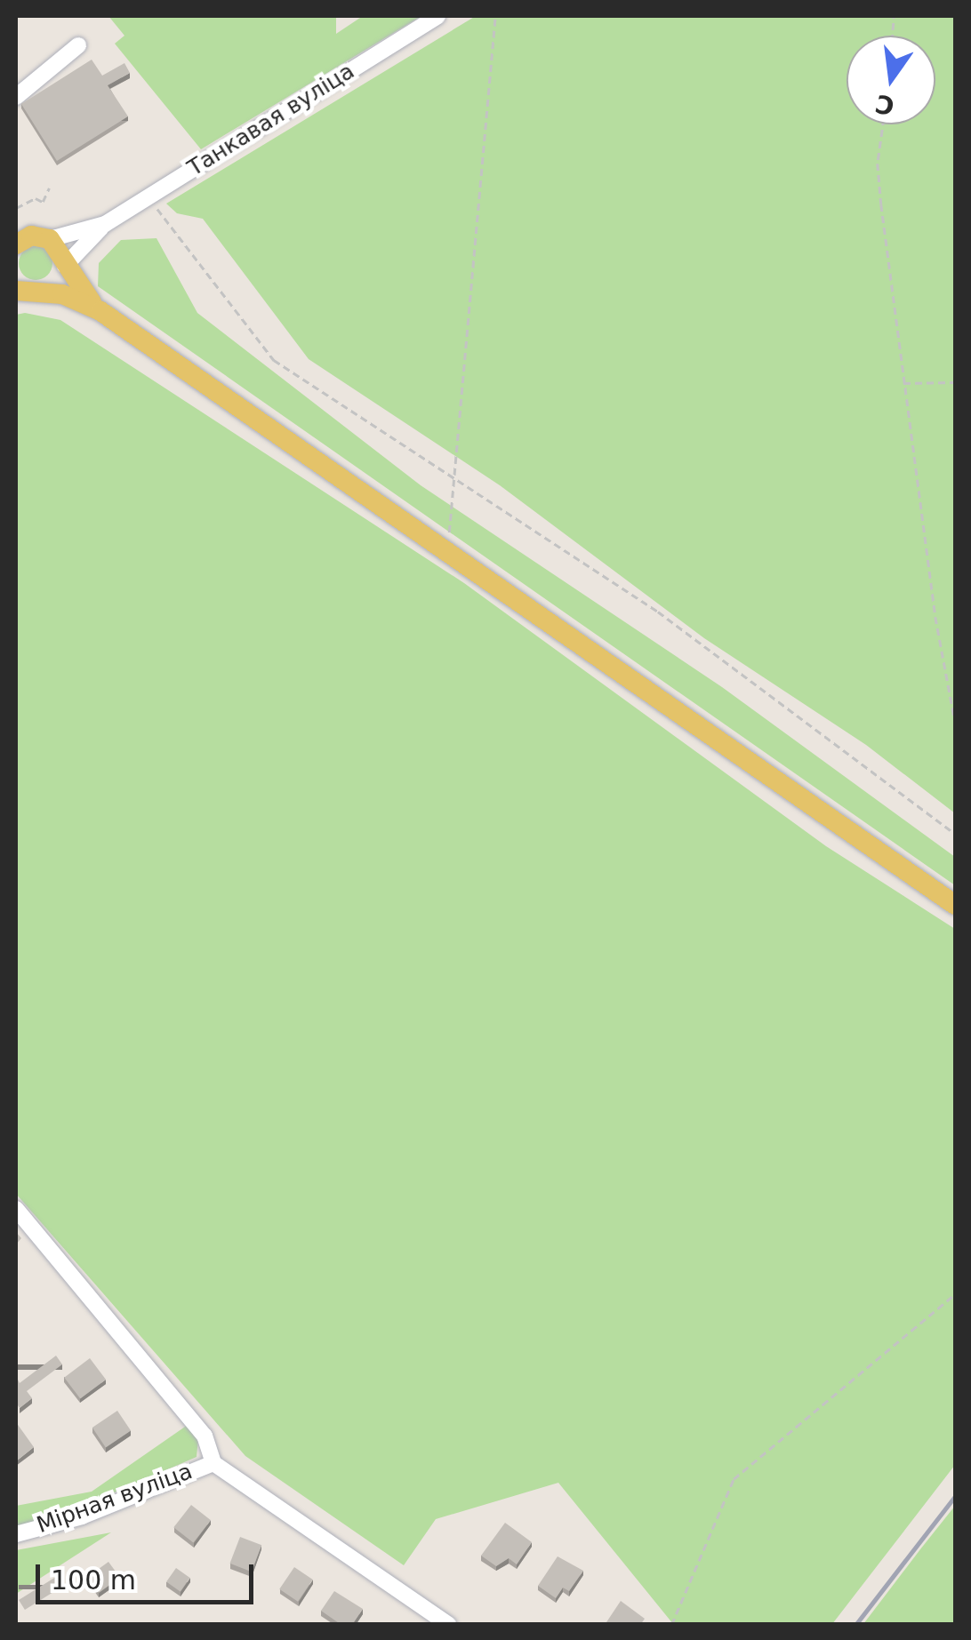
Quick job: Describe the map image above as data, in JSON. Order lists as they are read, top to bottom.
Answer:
{
  "streets": {
    "street": ["Танкавая вуліца", "Мірная вуліца"]
  },
  "scale_bar": "100 m",
  "north": "bottom"
}
